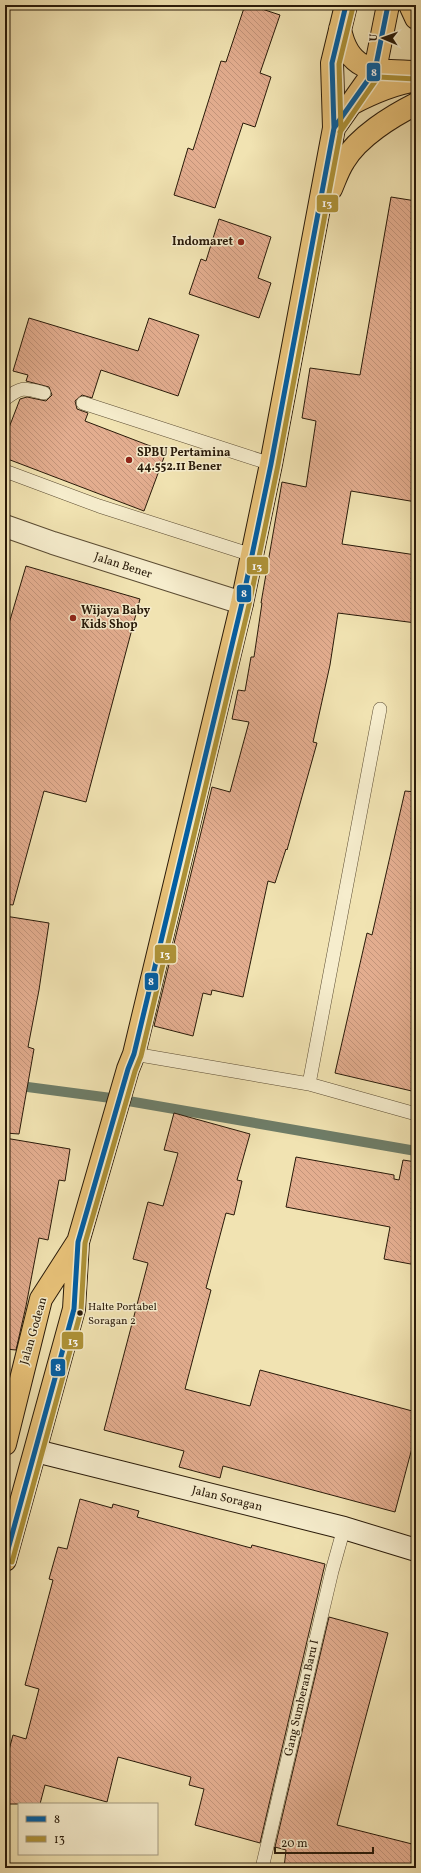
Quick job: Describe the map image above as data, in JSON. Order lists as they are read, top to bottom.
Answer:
{
  "streets": {
    "main road": ["Jalan Godean"],
    "street": ["Jalan Bener", "Jalan Soragan"],
    "lane": ["Gang Sumberan Baru I"]
  },
  "crossings": [
    ["Jalan Soragan", "Gang Sumberan Baru I"]
  ],
  "places": [
    "Indomaret",
    "SPBU Pertamina 44.552.11 Bener",
    "Wijaya Baby Kids Shop",
    "Halte Portabel Soragan 2"
  ],
  "lines": ["transit line 8", "transit line 13"],
  "legend": ["8", "13"],
  "scale_bar": "20 m",
  "north": "left"
}
